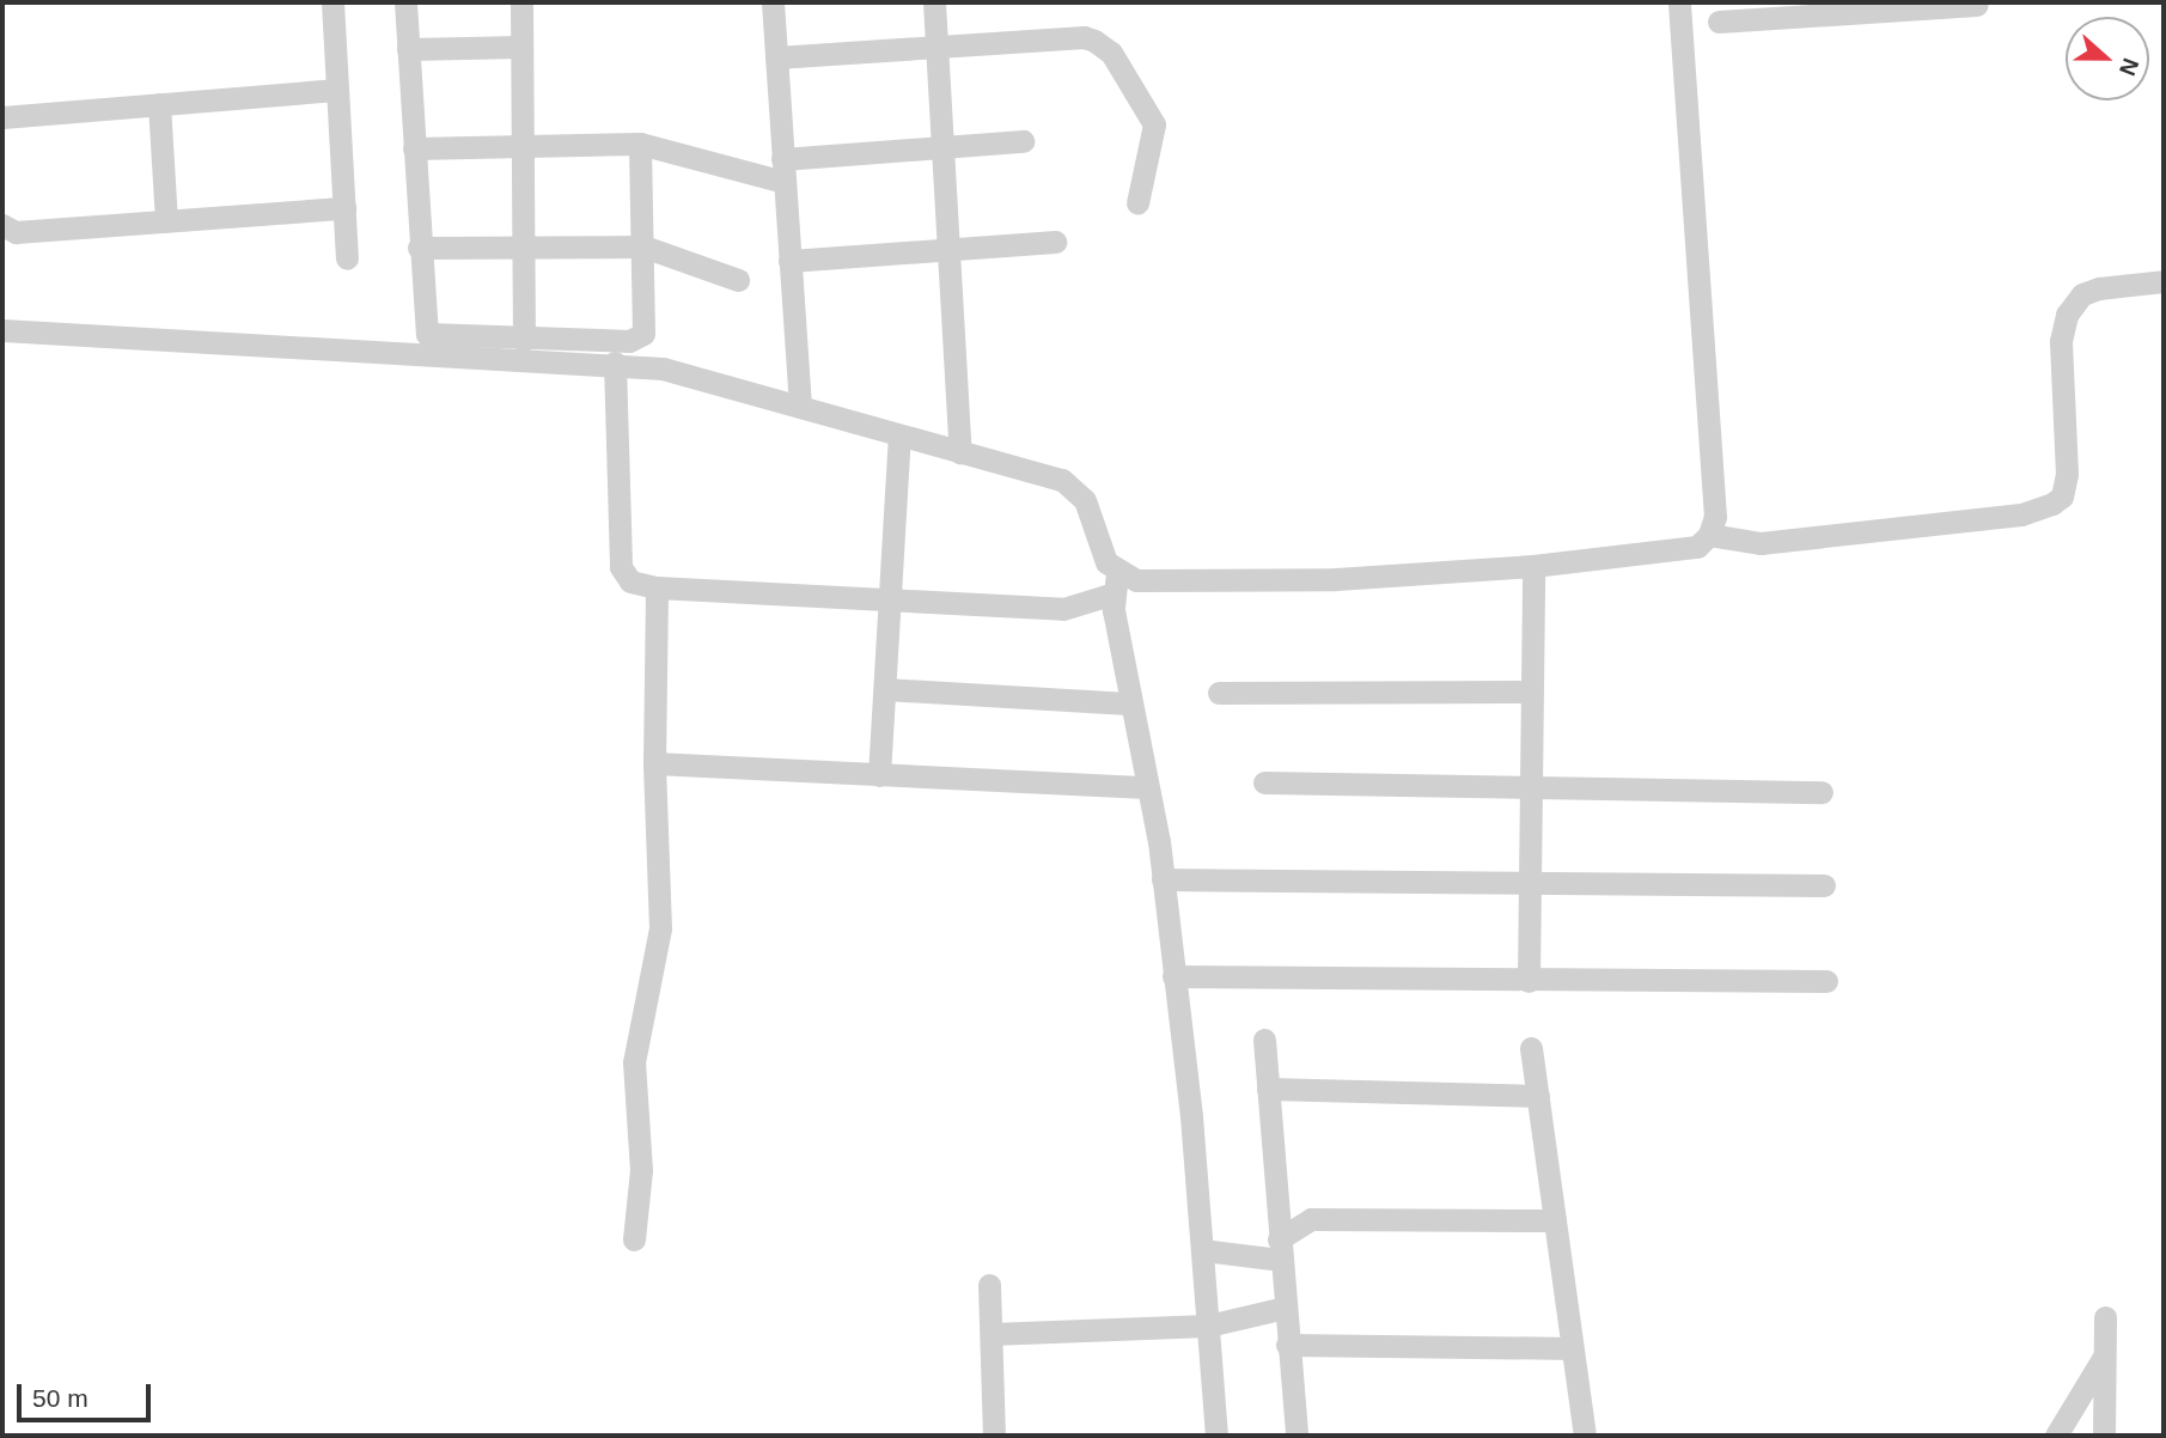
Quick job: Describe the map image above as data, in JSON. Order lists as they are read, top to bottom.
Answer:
{
  "scale_bar": "50 m",
  "north": "right"
}
